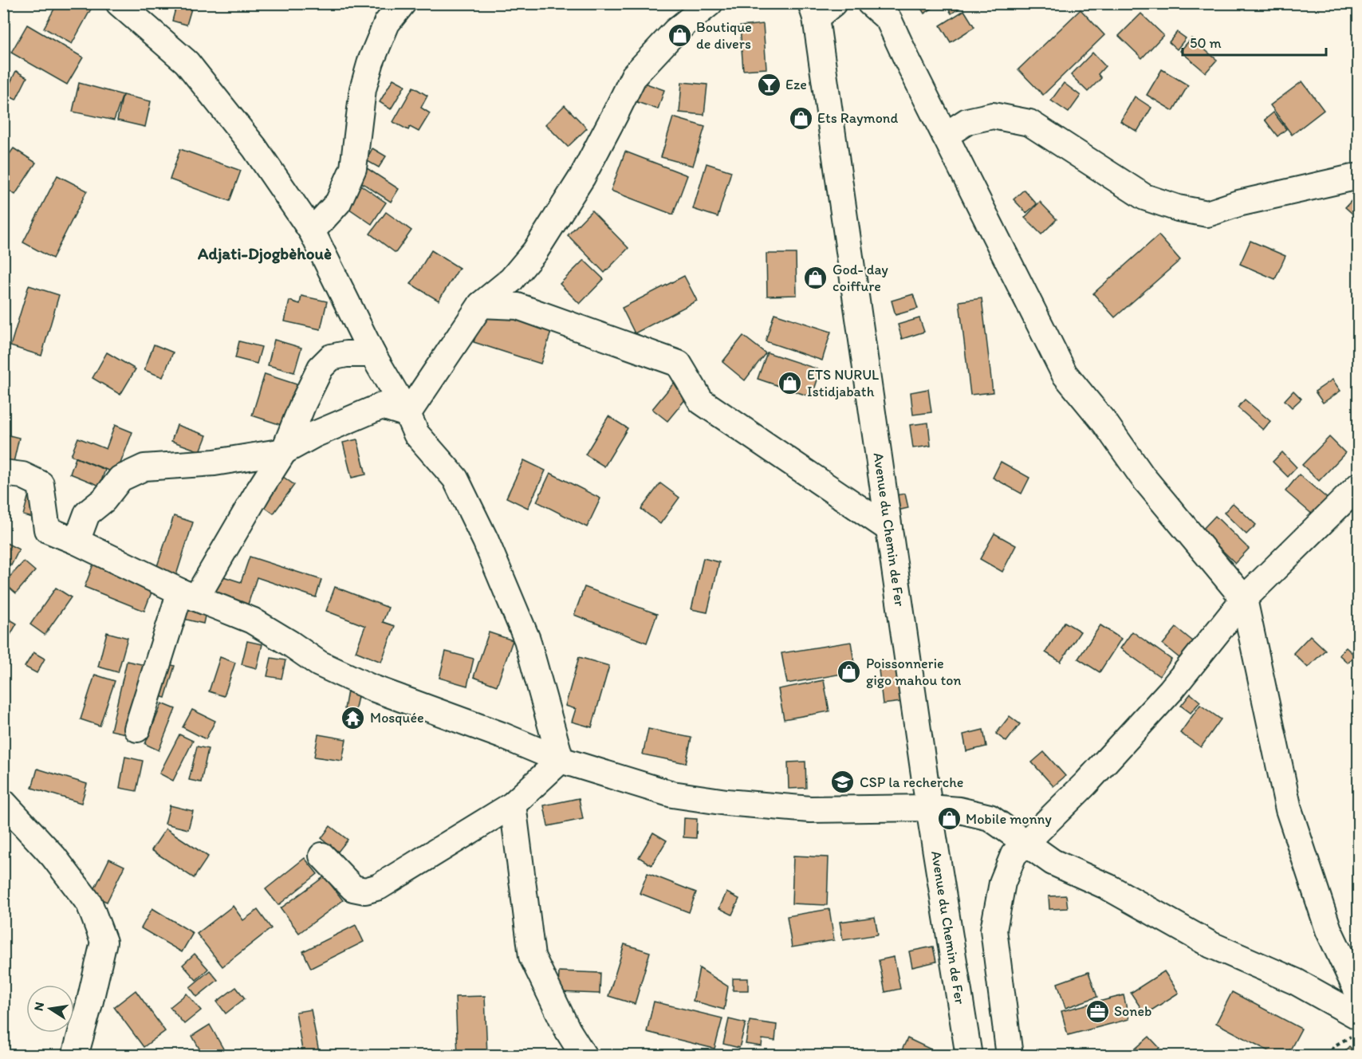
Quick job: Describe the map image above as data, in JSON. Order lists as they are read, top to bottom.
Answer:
{
  "streets": {
    "street": ["Avenue du Chemin de Fer"]
  },
  "districts": ["Adjati-Djogbèhouè"],
  "places": {
    "shop": [
      "Boutique de divers",
      "Ets Raymond",
      "God- day coiffure",
      "ETS NURUL Istidjabath",
      "Poissonnerie gigo mahou ton",
      "Mobile monny"
    ],
    "bar": ["Eze"],
    "temple": ["Mosquée"],
    "school or university": ["CSP la recherche"],
    "office": ["Soneb"]
  },
  "scale_bar": "50 m",
  "north": "left"
}
